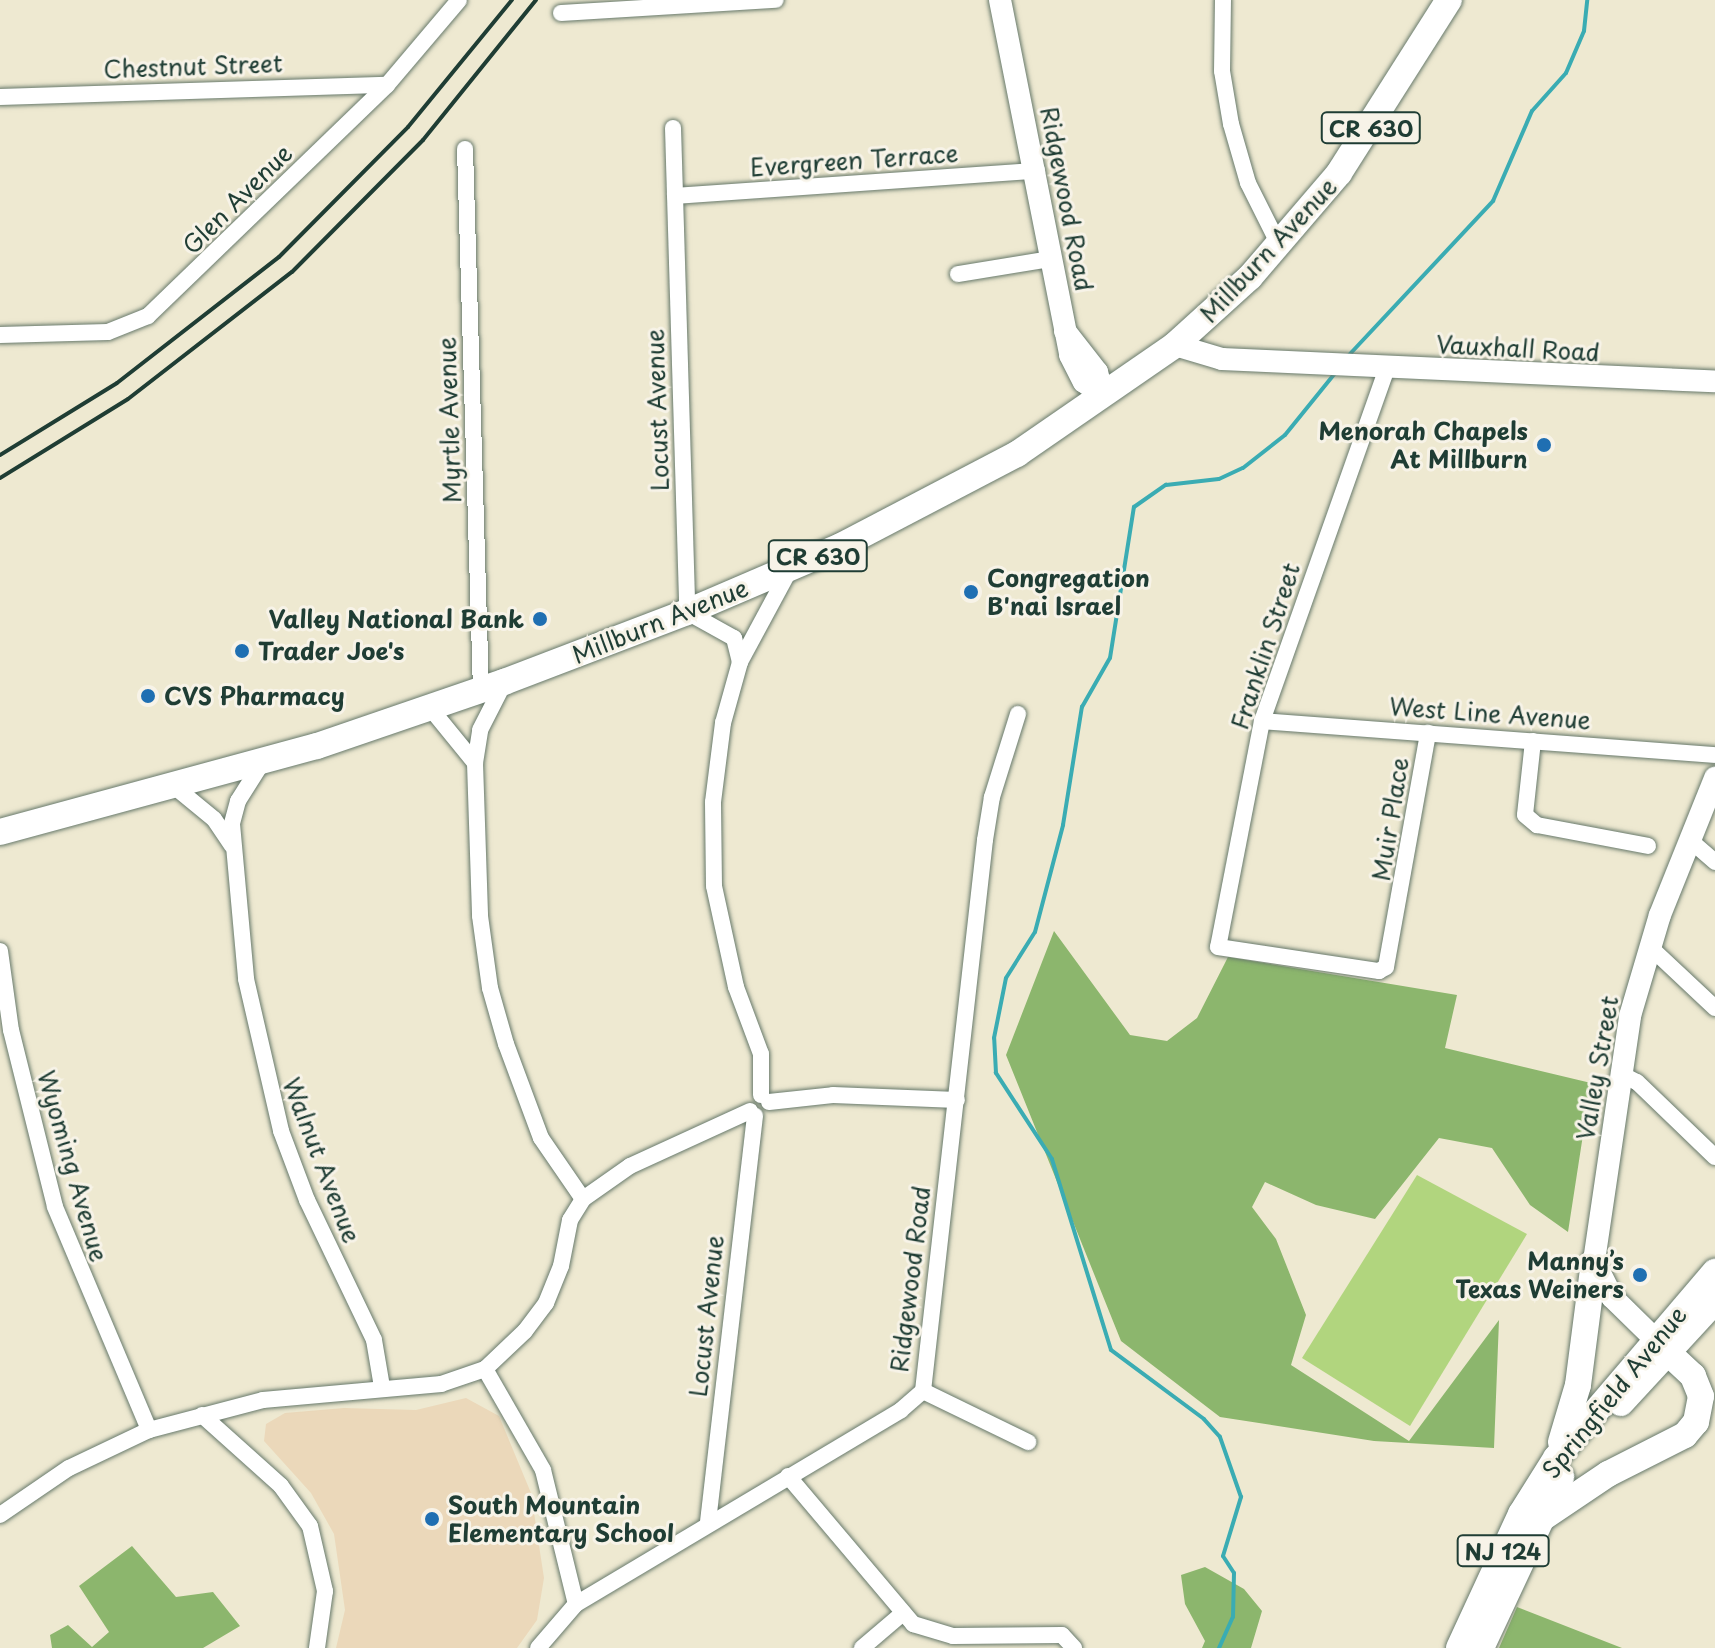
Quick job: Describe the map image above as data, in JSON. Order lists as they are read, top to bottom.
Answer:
{
  "streets": {
    "main road": [
      "CR 630",
      "Millburn Avenue",
      "Springfield Avenue",
      "NJ 124"
    ],
    "street": [
      "Chestnut Street",
      "Evergreen Terrace",
      "Glen Avenue",
      "Ridgewood Road",
      "Vauxhall Road",
      "Locust Avenue",
      "Myrtle Avenue",
      "Franklin Street",
      "West Line Avenue",
      "Muir Place",
      "Valley Street",
      "Walnut Avenue",
      "Wyoming Avenue"
    ]
  },
  "crossings": [
    ["Chestnut Street", "Glen Avenue"],
    ["Evergreen Terrace", "Ridgewood Road"],
    ["Evergreen Terrace", "Locust Avenue"],
    ["Ridgewood Road", "Millburn Avenue"],
    ["Ridgewood Road", "Locust Avenue"],
    ["Millburn Avenue", "Vauxhall Road"],
    ["Millburn Avenue", "Locust Avenue"],
    ["Millburn Avenue", "Myrtle Avenue"],
    ["Millburn Avenue", "Walnut Avenue"],
    ["Vauxhall Road", "Franklin Street"],
    ["Franklin Street", "West Line Avenue"],
    ["Franklin Street", "Muir Place"],
    ["West Line Avenue", "Muir Place"]
  ],
  "places": [
    "Menorah Chapels At Millburn",
    "Congregation B'nai Israel",
    "Valley National Bank",
    "Trader Joe's",
    "CVS Pharmacy",
    "Manny’s Texas Weiners",
    "South Mountain Elementary School"
  ]
}
